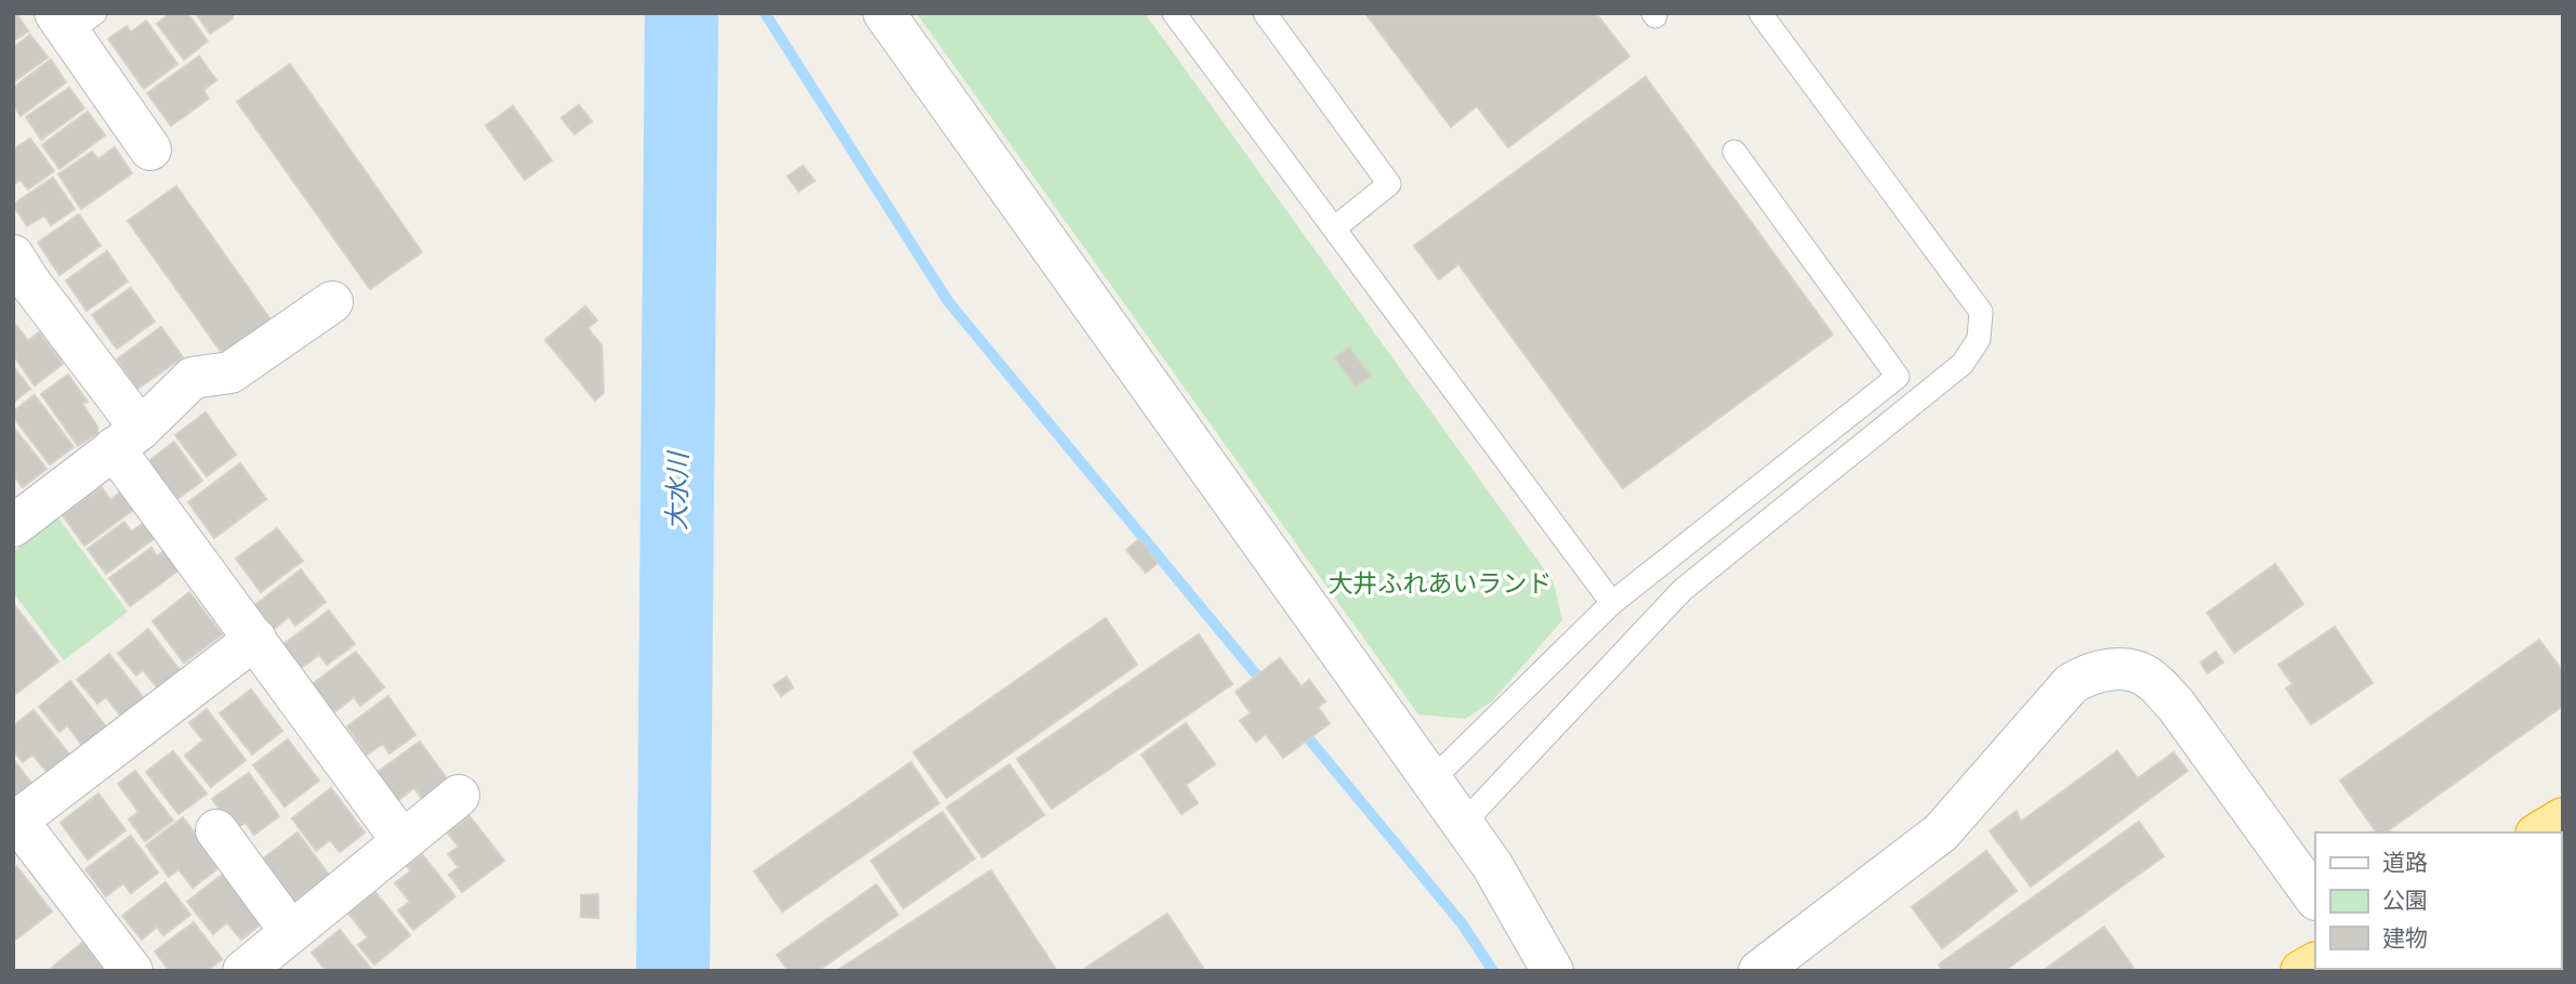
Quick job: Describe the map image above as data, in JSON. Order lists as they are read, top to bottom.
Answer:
{
  "water": ["大水川"],
  "parks": ["大井ふれあいランド"],
  "legend": ["道路", "公園", "建物"]
}
